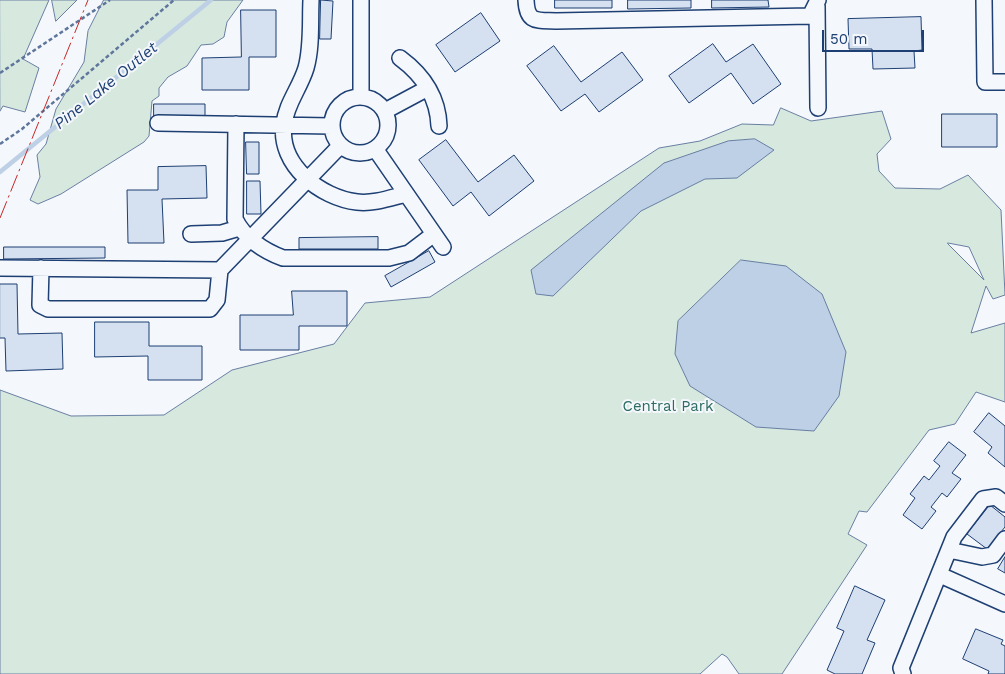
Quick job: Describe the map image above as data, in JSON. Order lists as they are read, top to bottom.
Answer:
{
  "water": ["Pine Lake Outlet"],
  "parks": ["Central Park"],
  "scale_bar": "50 m"
}
